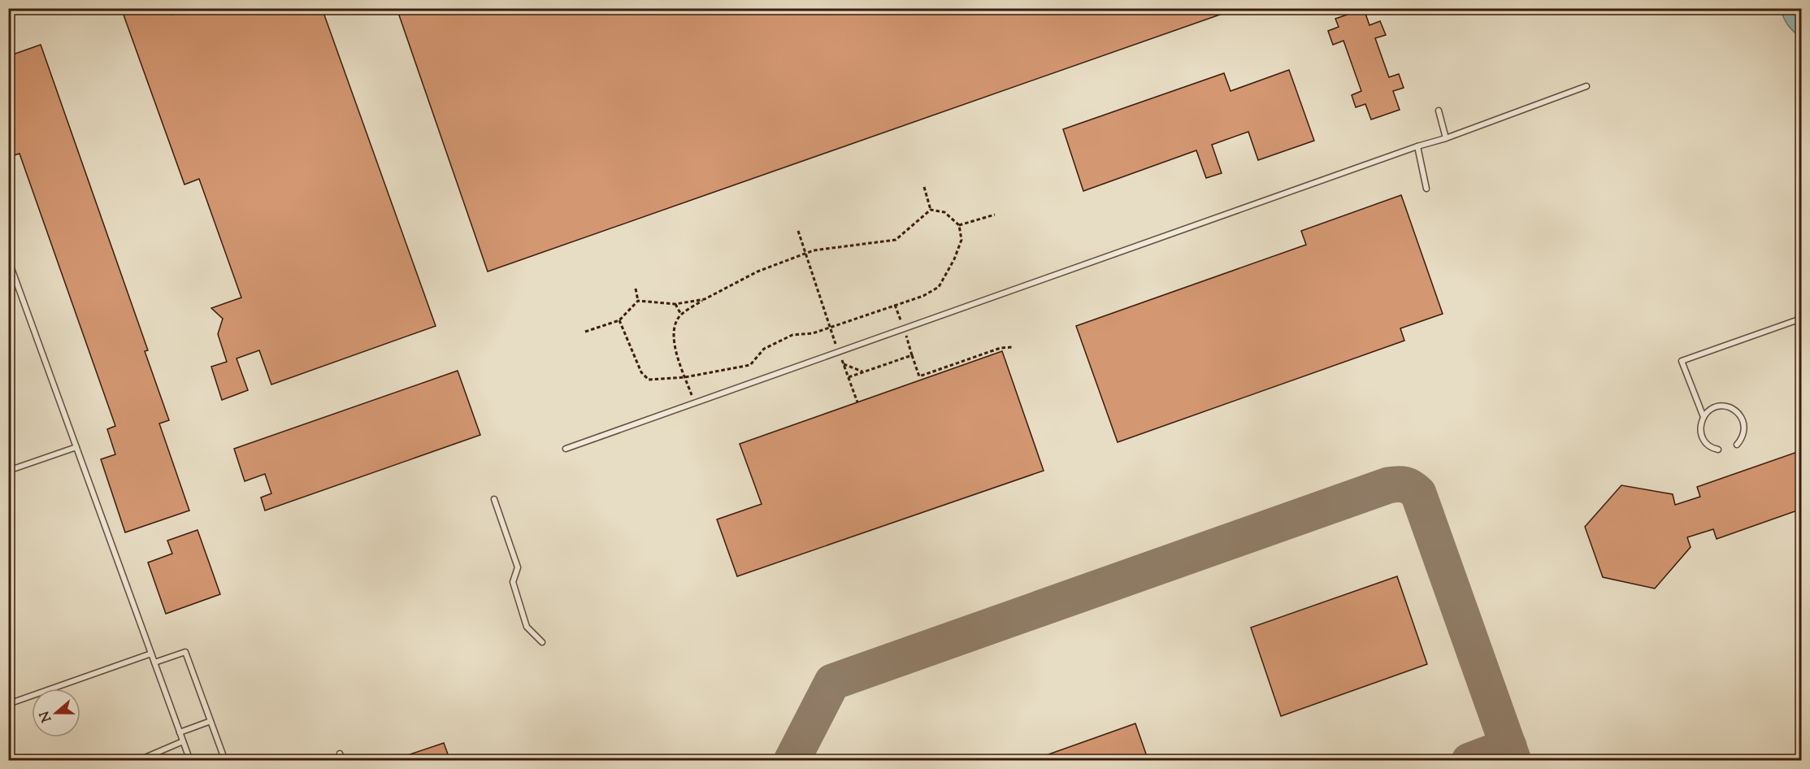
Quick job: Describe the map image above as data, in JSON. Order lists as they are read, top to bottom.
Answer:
{
  "north": "left"
}
